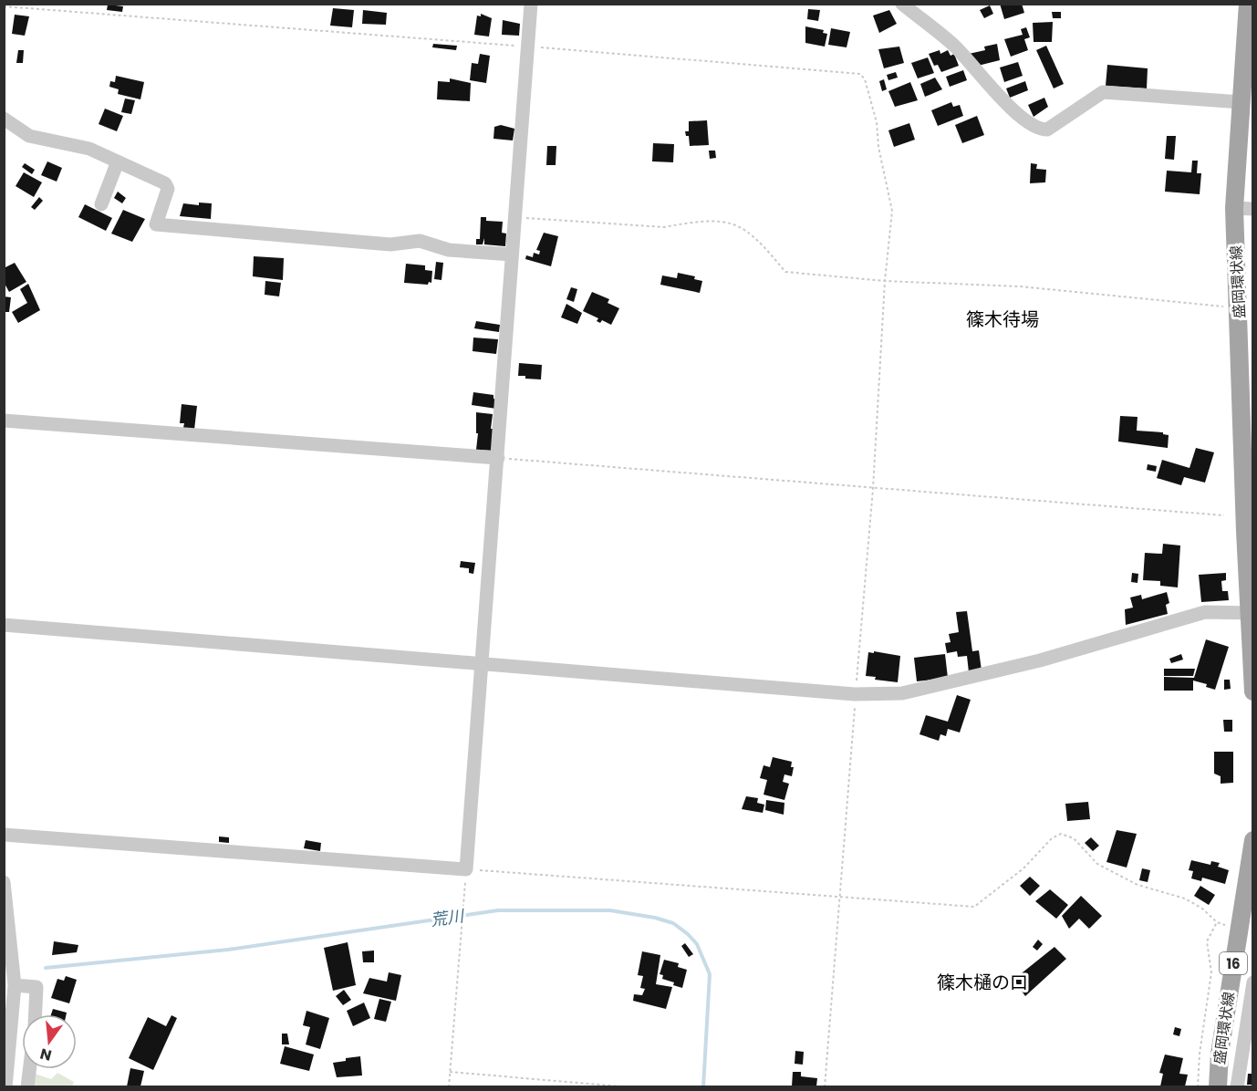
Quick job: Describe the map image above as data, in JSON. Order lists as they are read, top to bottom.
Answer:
{
  "streets": {
    "main road": ["盛岡環状線", "16"]
  },
  "districts": ["篠木待場", "篠木樋の口"],
  "water": ["荒川"],
  "north": "bottom"
}
